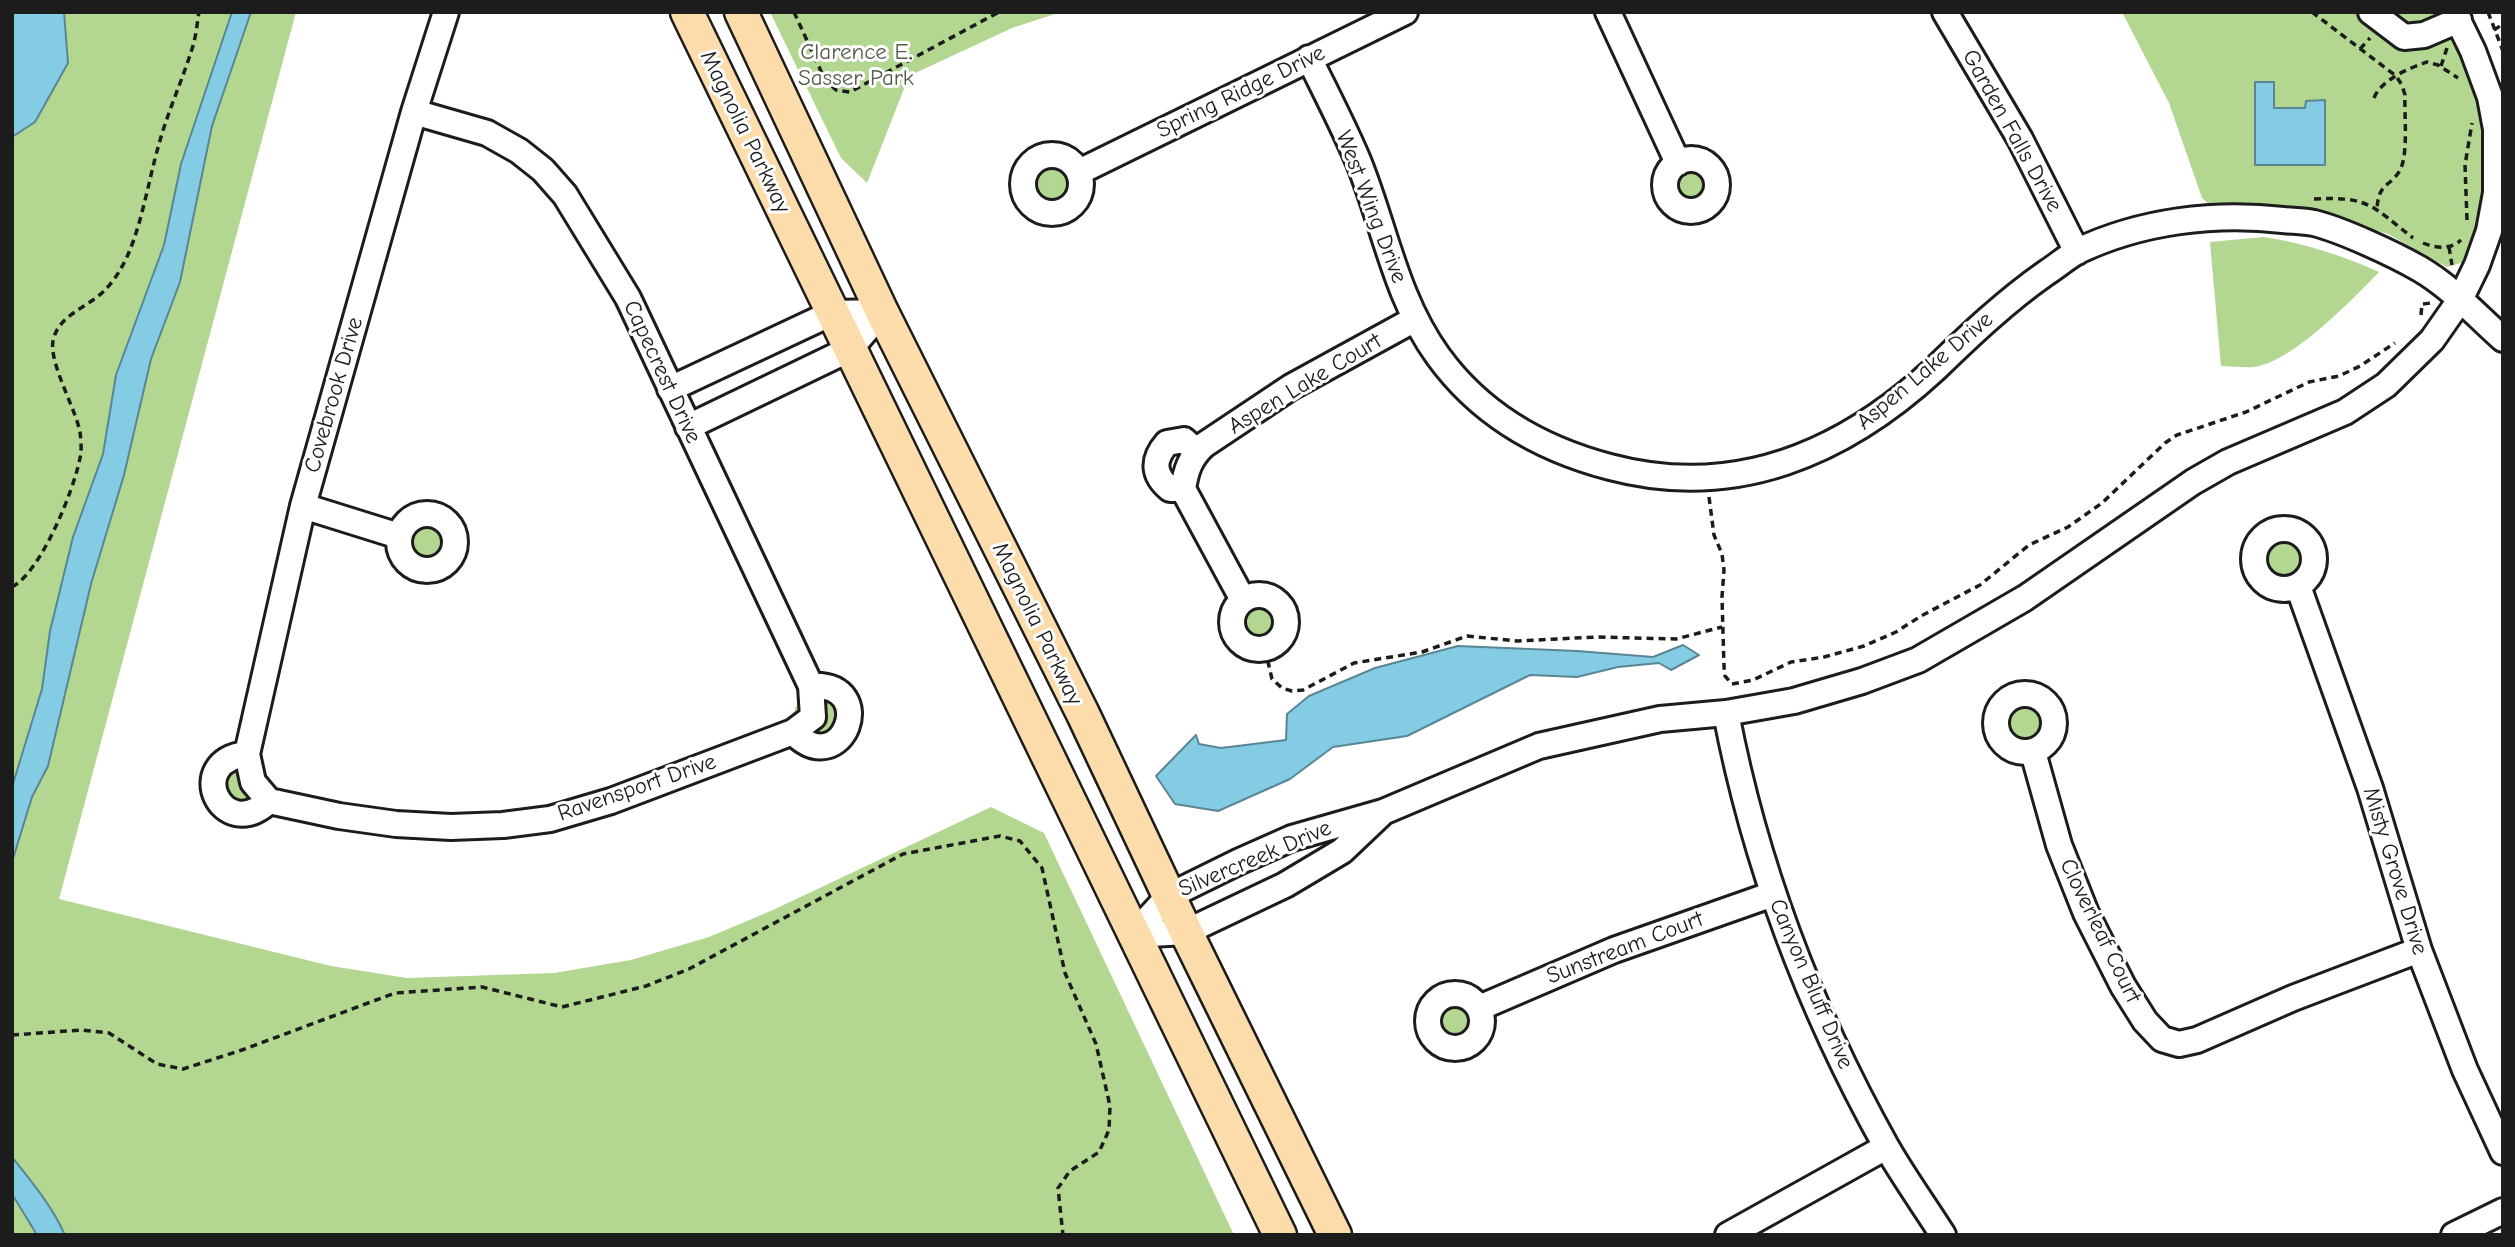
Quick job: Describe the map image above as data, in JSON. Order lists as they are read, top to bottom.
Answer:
{
  "streets": {
    "main road": ["Magnolia Parkway"],
    "street": [
      "Spring Ridge Drive",
      "Garden Falls Drive",
      "West Wing Drive",
      "Aspen Lake Drive",
      "Capecrest Drive",
      "Aspen Lake Court",
      "Covebrook Drive",
      "Ravensport Drive",
      "Silvercreek Drive",
      "Misty Grove Drive",
      "Cloverleaf Court",
      "Sunstream Court",
      "Canyon Bluff Drive"
    ]
  },
  "crossings": [
    ["Spring Ridge Drive", "West Wing Drive"],
    ["Garden Falls Drive", "Aspen Lake Drive"],
    ["Magnolia Parkway", "Silvercreek Drive"],
    ["West Wing Drive", "Aspen Lake Drive"],
    ["West Wing Drive", "Aspen Lake Court"],
    ["Aspen Lake Drive", "Aspen Lake Court"],
    ["Capecrest Drive", "Covebrook Drive"],
    ["Capecrest Drive", "Ravensport Drive"],
    ["Covebrook Drive", "Ravensport Drive"],
    ["Silvercreek Drive", "Canyon Bluff Drive"],
    ["Misty Grove Drive", "Cloverleaf Court"],
    ["Sunstream Court", "Canyon Bluff Drive"]
  ],
  "parks": ["Clarence E. Sasser Park"]
}
